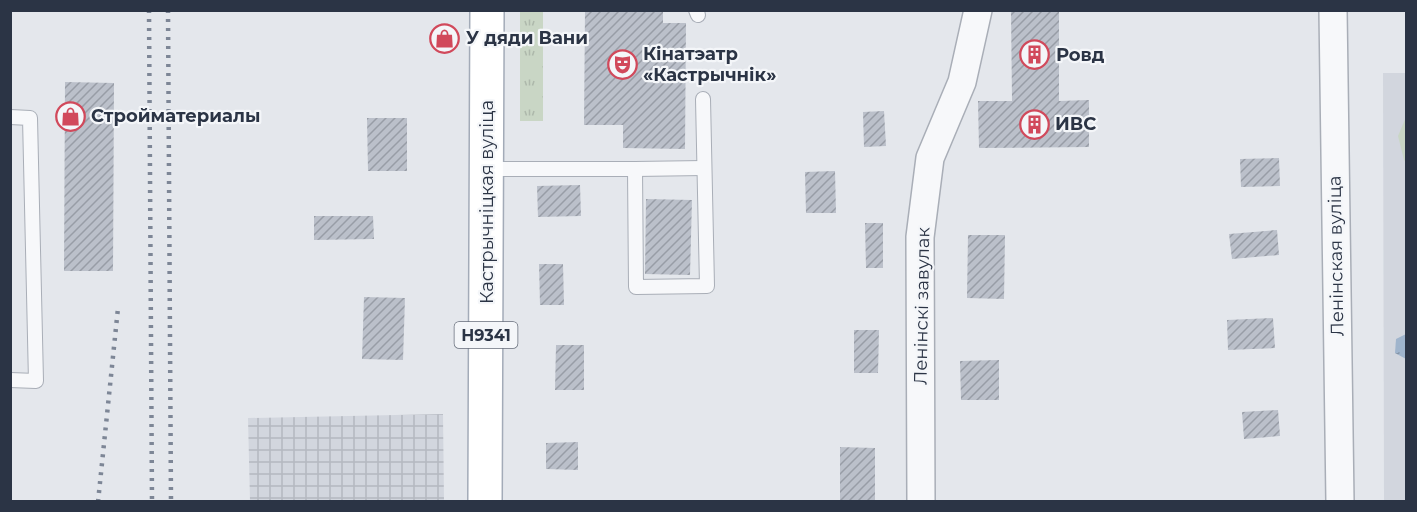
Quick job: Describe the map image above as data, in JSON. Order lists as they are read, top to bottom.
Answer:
{
  "streets": {
    "main road": ["Кастрычніцкая вуліца", "Н9341"],
    "street": ["Ленінская вуліца", "Ленінскі завулак"]
  },
  "places": {
    "shop": ["У дяди Вани", "Стройматериалы"],
    "building": ["Ровд", "ИВС"],
    "theatre": ["Кінатэатр «Кастрычнік»"]
  }
}
